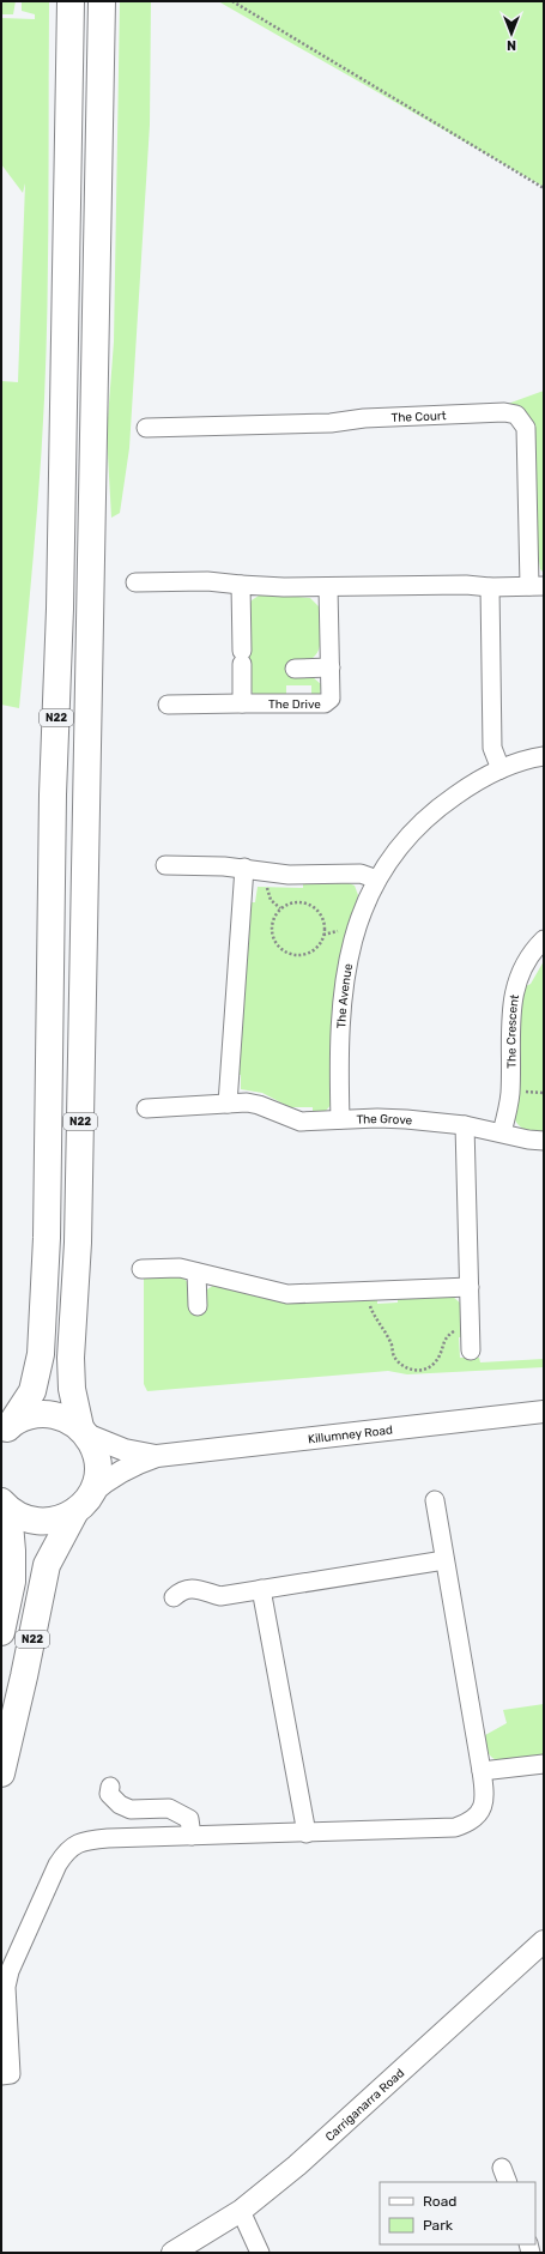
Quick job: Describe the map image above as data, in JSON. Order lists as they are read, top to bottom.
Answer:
{
  "streets": {
    "highway": ["N22"],
    "street": [
      "The Court",
      "The Drive",
      "The Avenue",
      "The Crescent",
      "The Grove",
      "Killumney Road",
      "Carriganarra Road"
    ]
  },
  "crossings": [
    ["N22", "Killumney Road"],
    ["The Avenue", "The Grove"]
  ],
  "legend": ["Road", "Park"],
  "north": "bottom"
}
